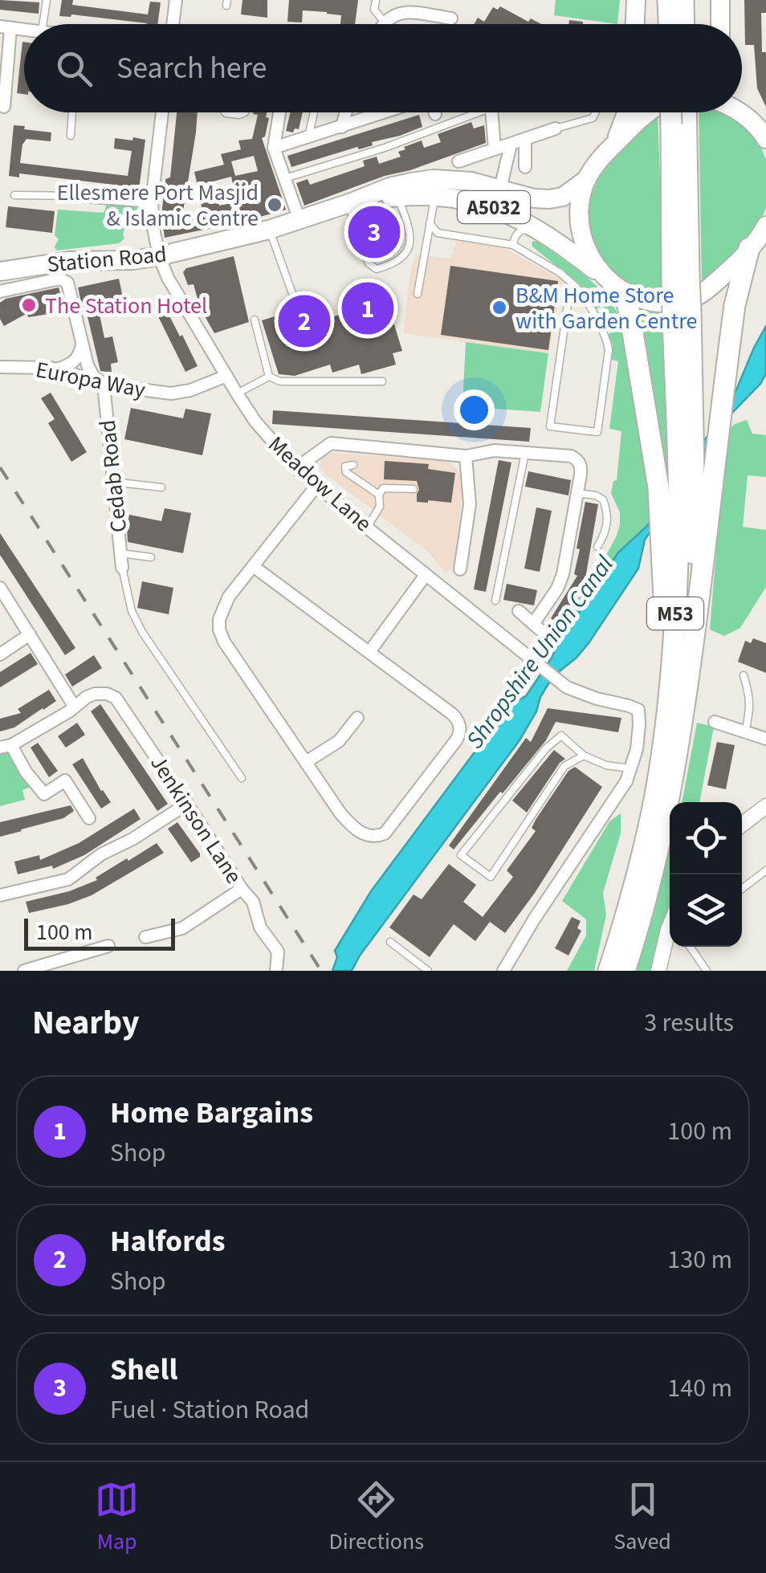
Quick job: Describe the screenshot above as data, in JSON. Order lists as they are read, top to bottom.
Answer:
{
  "streets": {
    "highway": ["M53"],
    "main road": ["A5032", "Station Road"],
    "street": [
      "Europa Way",
      "Cedab Road",
      "Meadow Lane",
      "Jenkinson Lane"
    ]
  },
  "crossings": [
    ["A5032", "Station Road"],
    ["Station Road", "Meadow Lane"],
    ["Europa Way", "Cedab Road"],
    ["Europa Way", "Meadow Lane"]
  ],
  "water": ["Shropshire Union Canal"],
  "places": ["Ellesmere Port Masjid & Islamic Centre", "The Station Hotel", "B&M Home Store with Garden Centre"],
  "scale_bar": "100 m",
  "page": {
    "search": "Search here",
    "pins": ["3", "1", "2"],
    "scale": "100 m",
    "heading": ["Nearby", "3 results"],
    "list": [
      {
        "mark": "1",
        "name": "Home Bargains",
        "note": "Shop",
        "value": "100 m"
      },
      {
        "mark": "2",
        "name": "Halfords",
        "note": "Shop",
        "value": "130 m"
      },
      {
        "mark": "3",
        "name": "Shell",
        "note": "Fuel · Station Road",
        "value": "140 m"
      }
    ],
    "nav": ["Map", "Directions", "Saved"]
  }
}
